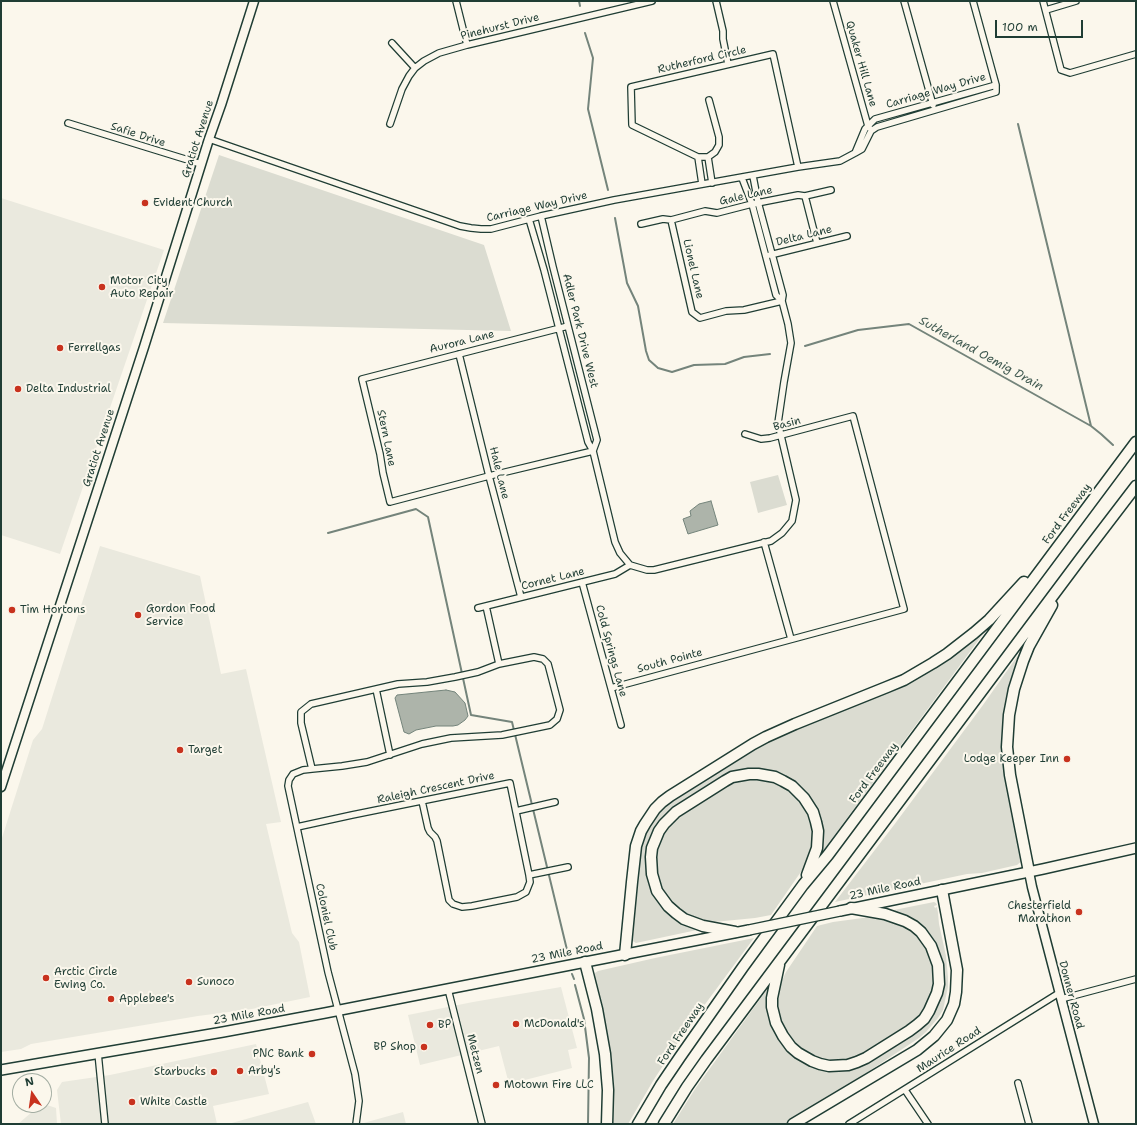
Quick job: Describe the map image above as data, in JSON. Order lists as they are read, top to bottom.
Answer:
{
  "streets": {
    "highway": ["Ford Freeway"],
    "main road": ["Gratiot Avenue", "23 Mile Road", "Donner Road"],
    "street": [
      "Pinehurst Drive",
      "Rutherford Circle",
      "Quaker Hill Lane",
      "Carriage Way Drive",
      "Safie Drive",
      "Gale Lane",
      "Delta Lane",
      "Lionel Lane",
      "Adler Park Drive West",
      "Aurora Lane",
      "Basin",
      "Stern Lane",
      "Hale Lane",
      "Cornet Lane",
      "Cold Springs Lane",
      "South Pointe",
      "Raleigh Crescent Drive",
      "Coloniel Club",
      "Maurice Road",
      "Metzen"
    ]
  },
  "crossings": [
    ["Rutherford Circle", "Carriage Way Drive"],
    ["Quaker Hill Lane", "Carriage Way Drive"],
    ["Carriage Way Drive", "Gratiot Avenue"],
    ["Carriage Way Drive", "Adler Park Drive West"],
    ["Safie Drive", "Gratiot Avenue"],
    ["Gale Lane", "Lionel Lane"],
    ["Adler Park Drive West", "Aurora Lane"],
    ["Adler Park Drive West", "Cornet Lane"],
    ["Aurora Lane", "Stern Lane"],
    ["Aurora Lane", "Hale Lane"],
    ["Basin", "South Pointe"],
    ["Stern Lane", "Hale Lane"],
    ["Hale Lane", "Cornet Lane"],
    ["Cornet Lane", "Cold Springs Lane"],
    ["Cold Springs Lane", "South Pointe"],
    ["Raleigh Crescent Drive", "Coloniel Club"],
    ["23 Mile Road", "Coloniel Club"],
    ["23 Mile Road", "Donner Road"],
    ["23 Mile Road", "Metzen"],
    ["Donner Road", "Maurice Road"]
  ],
  "water": ["Sutherland Oemig Drain"],
  "places": [
    "Evident Church",
    "Motor City Auto Repair",
    "Ferrellgas",
    "Delta Industrial",
    "Tim Hortons",
    "Gordon Food Service",
    "Target",
    "Lodge Keeper Inn",
    "Chesterfield Marathon",
    "Arctic Circle Ewing Co.",
    "Sunoco",
    "Applebee's",
    "McDonald's",
    "BP",
    "BP Shop",
    "PNC Bank",
    "Arby's",
    "Starbucks",
    "Motown Fire LLC",
    "White Castle"
  ],
  "scale_bar": "100 m",
  "north": "top"
}
